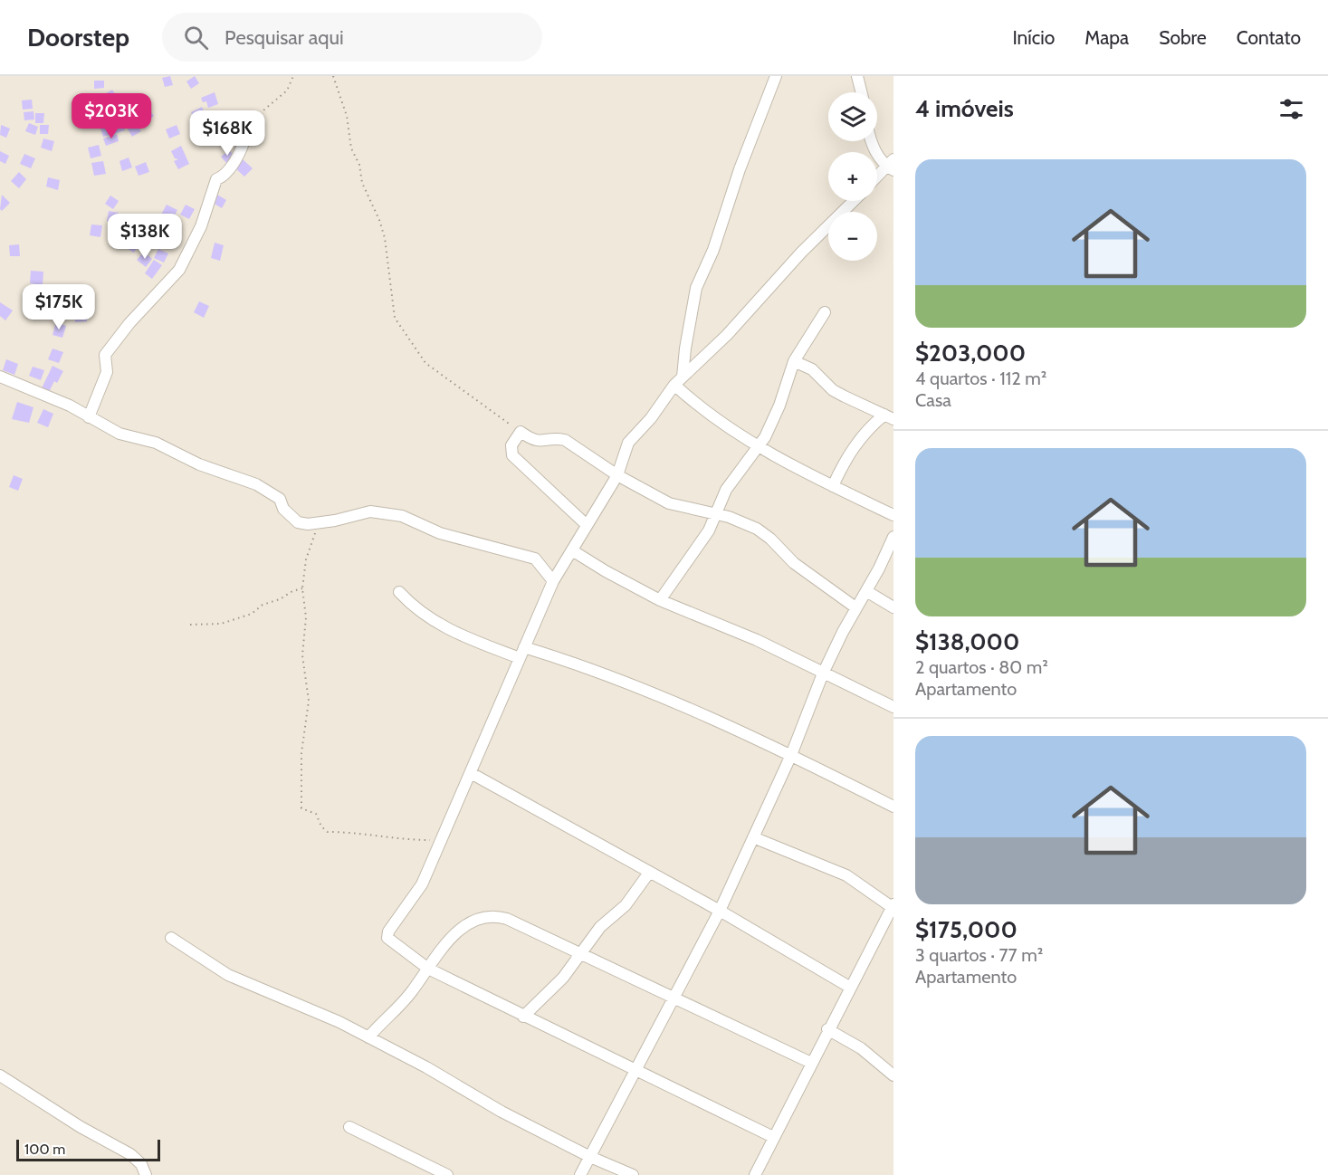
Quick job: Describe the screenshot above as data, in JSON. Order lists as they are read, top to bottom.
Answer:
{
  "scale_bar": "100 m",
  "page": {
    "header": "Doorstep",
    "search": "Pesquisar aqui",
    "nav": [
      "Início",
      "Mapa",
      "Sobre",
      "Contato"
    ],
    "heading": "4 imóveis",
    "map_buttons": ["+", "−"],
    "price": [
      "$203K",
      "$168K",
      "$138K",
      "$175K"
    ],
    "list": [
      {
        "name": "$203,000",
        "note": "4 quartos · 112 m² · Casa"
      },
      {
        "name": "$138,000",
        "note": "2 quartos · 80 m² · Apartamento"
      },
      {
        "name": "$175,000",
        "note": "3 quartos · 77 m² · Apartamento"
      }
    ],
    "scale": "100 m"
  }
}
